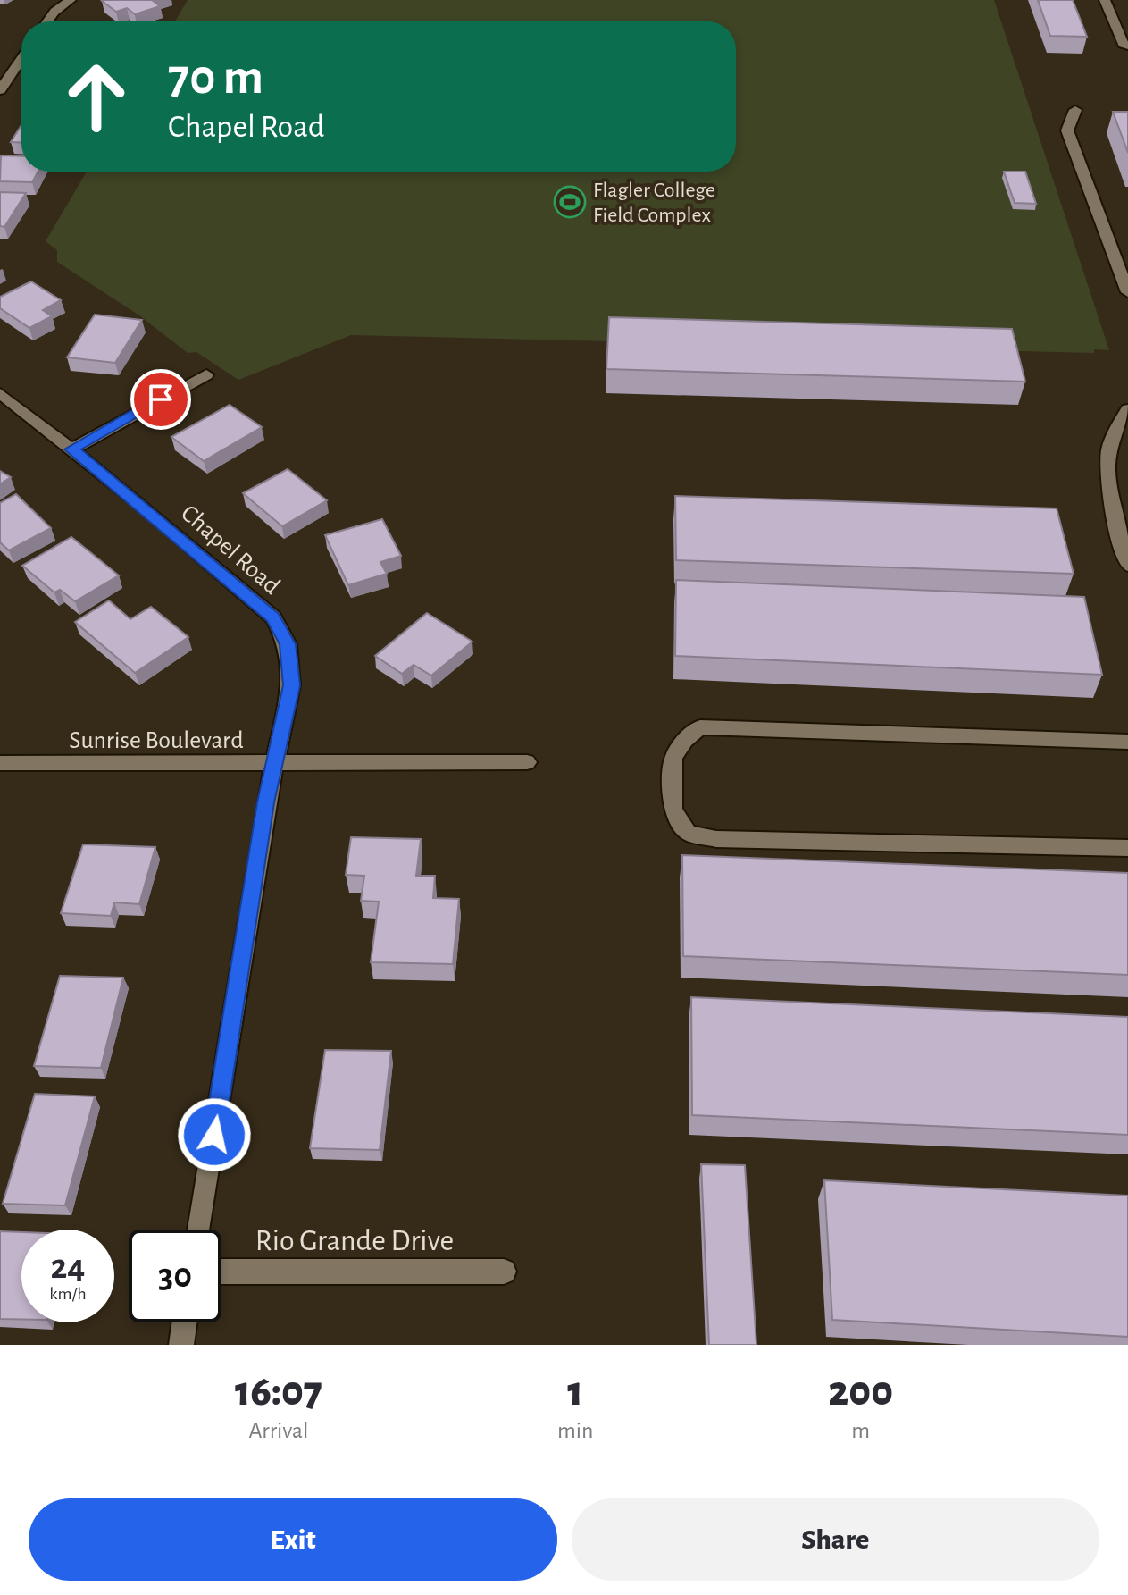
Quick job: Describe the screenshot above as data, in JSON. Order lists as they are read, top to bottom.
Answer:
{
  "streets": {
    "street": ["Chapel Road", "Sunrise Boulevard", "Rio Grande Drive"]
  },
  "crossings": [
    ["Chapel Road", "Sunrise Boulevard"]
  ],
  "places": {
    "sports": ["Flagler College Field Complex"]
  },
  "page": {
    "turn": ["70 m", "Chapel Road"],
    "speed": "24 km/h",
    "limit": "30",
    "eta": [
      "16:07",
      "Arrival",
      "1",
      "min",
      "200",
      "m"
    ],
    "buttons": ["Exit", "Share"]
  }
}
